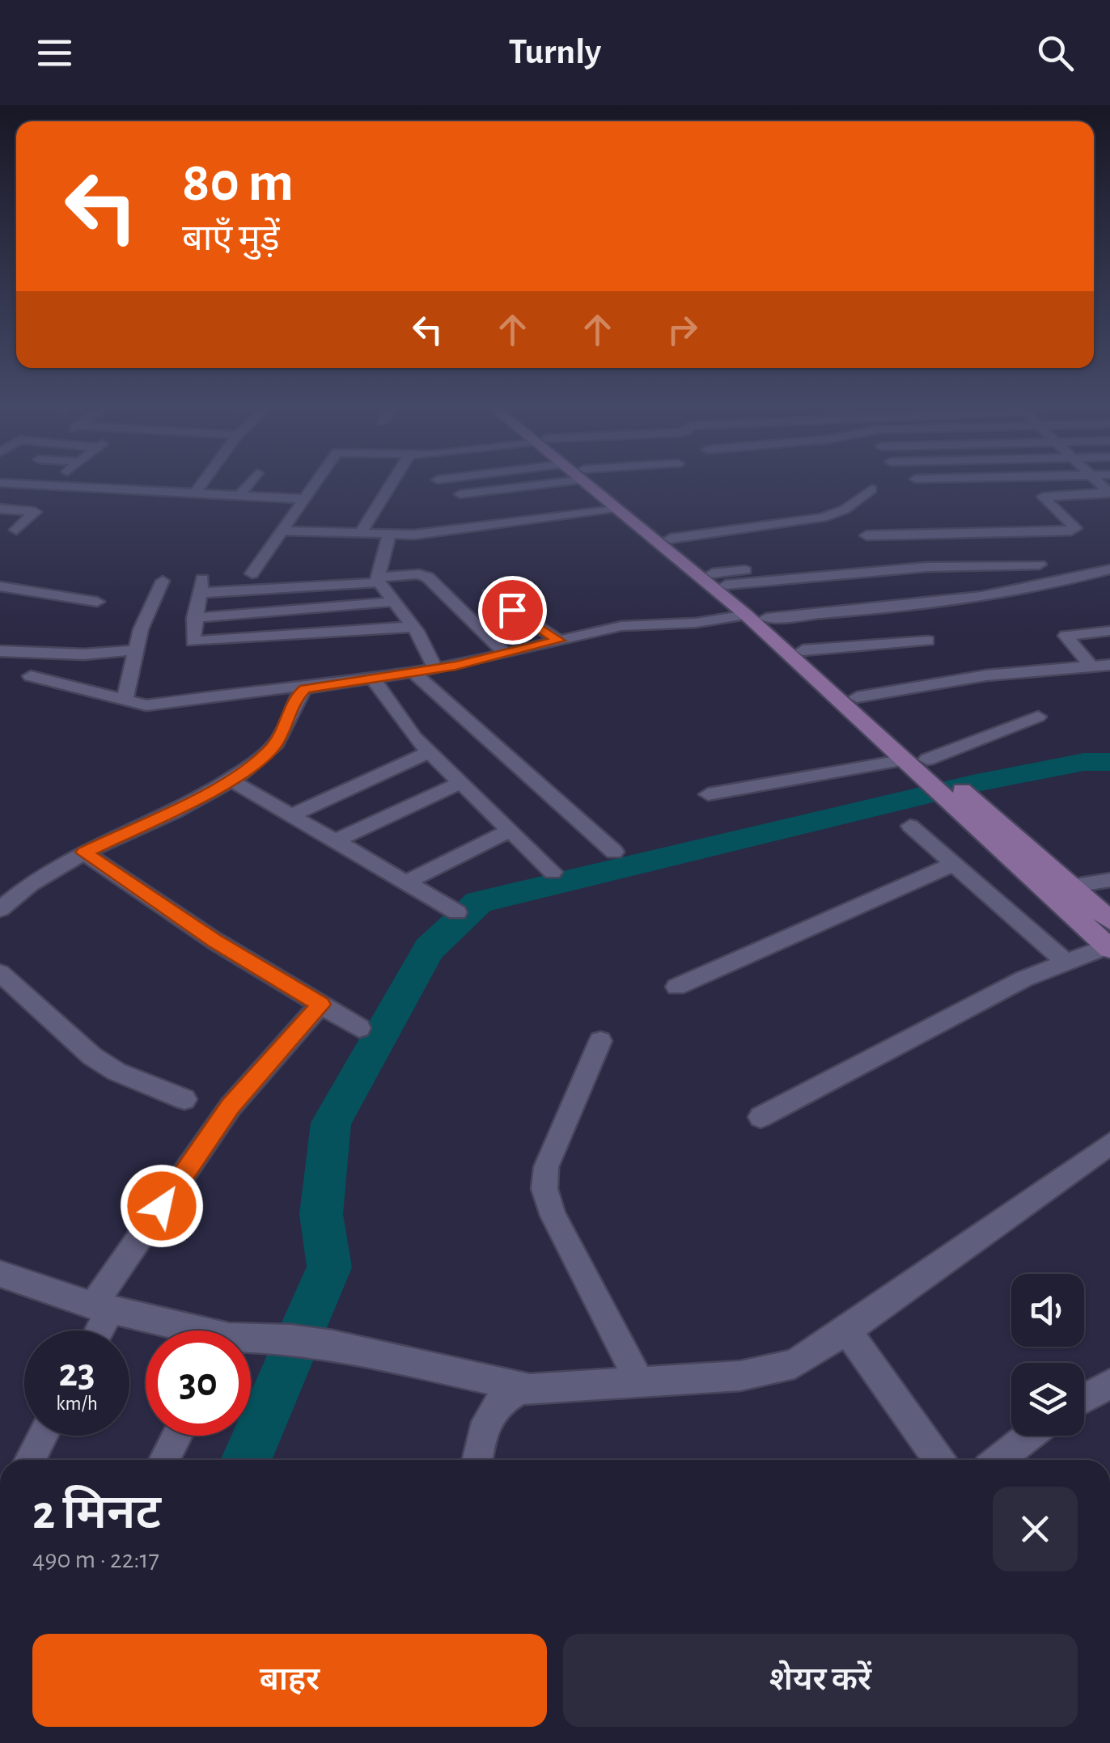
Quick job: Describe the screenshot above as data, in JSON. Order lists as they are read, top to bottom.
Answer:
{
  "page": {
    "header": "Turnly",
    "turn": ["80 m", "बाएँ मुड़ें"],
    "speed": "23 km/h",
    "limit": "30",
    "heading": ["2 मिनट", "490 m · 22:17"],
    "buttons": ["बाहर", "शेयर करें"]
  }
}
